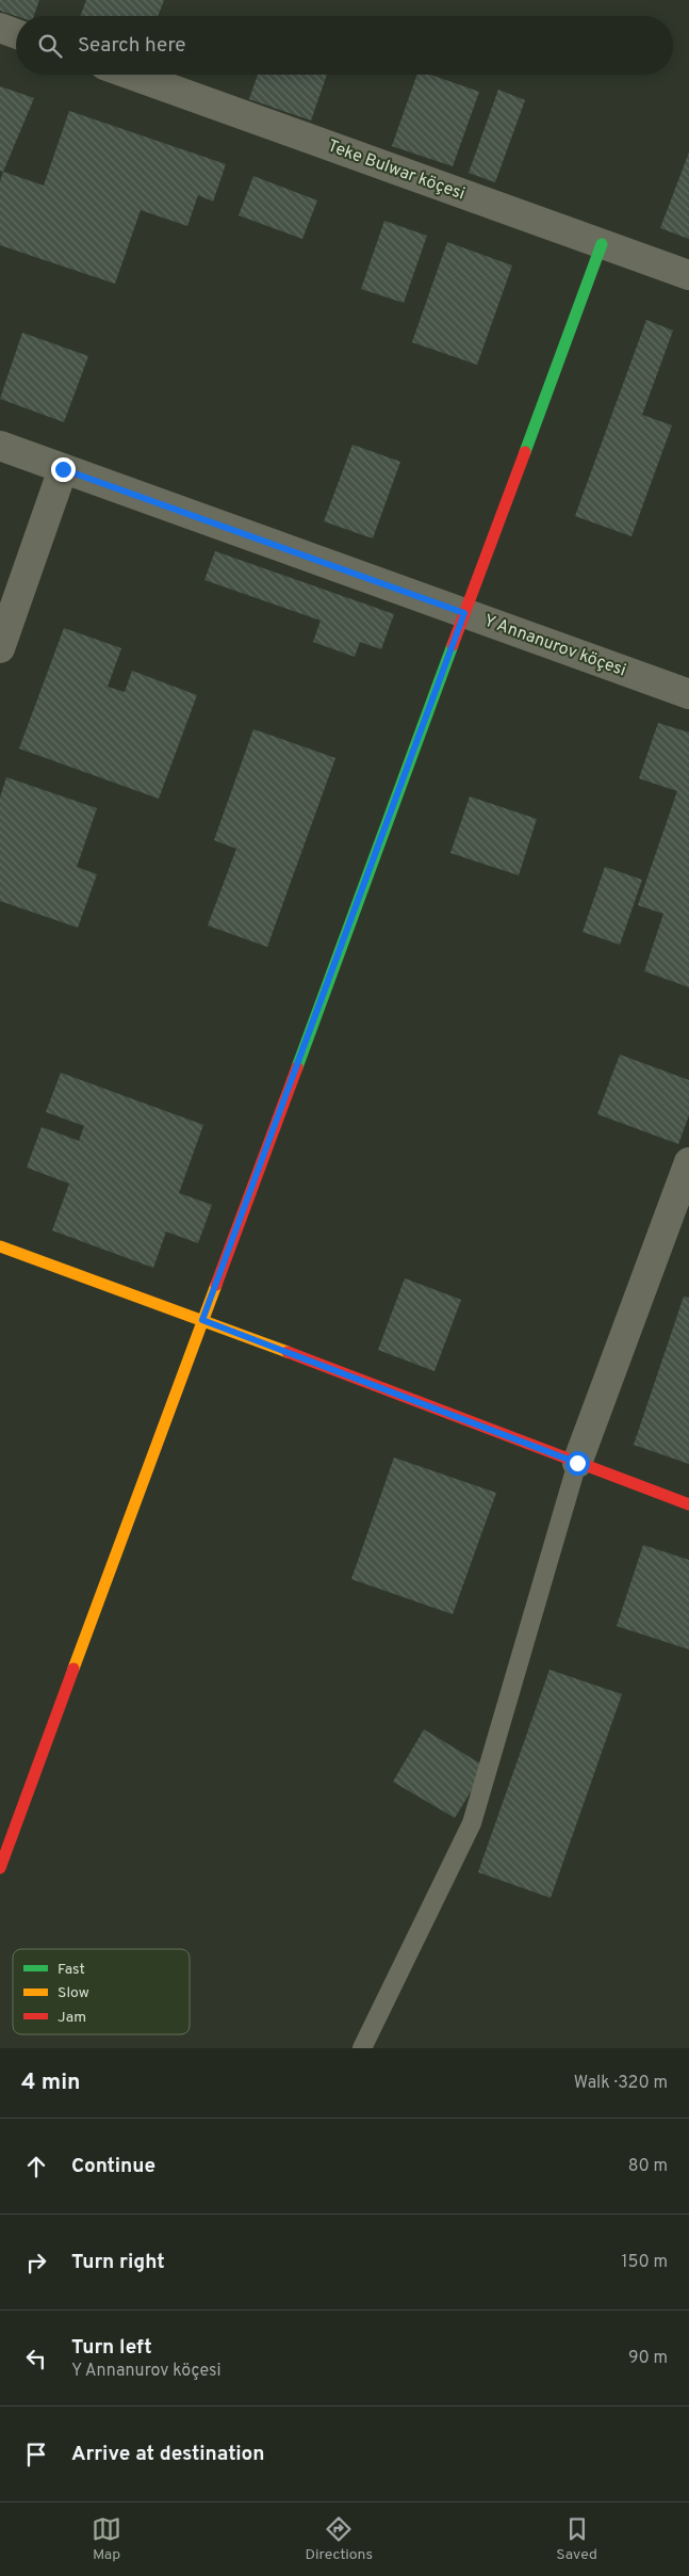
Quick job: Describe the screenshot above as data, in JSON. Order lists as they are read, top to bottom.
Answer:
{
  "streets": {
    "street": ["Teke Bulwar köçesi", "Y Annanurov köçesi"]
  },
  "legend": ["Fast", "Slow", "Jam"],
  "page": {
    "search": "Search here",
    "heading": ["4 min", "Walk · 320 m"],
    "list": [
      ["Continue", "80 m"],
      ["Turn right", "150 m"],
      ["Turn left", "Y Annanurov köçesi", "90 m"],
      "Arrive at destination"
    ],
    "nav": ["Map", "Directions", "Saved"]
  }
}
